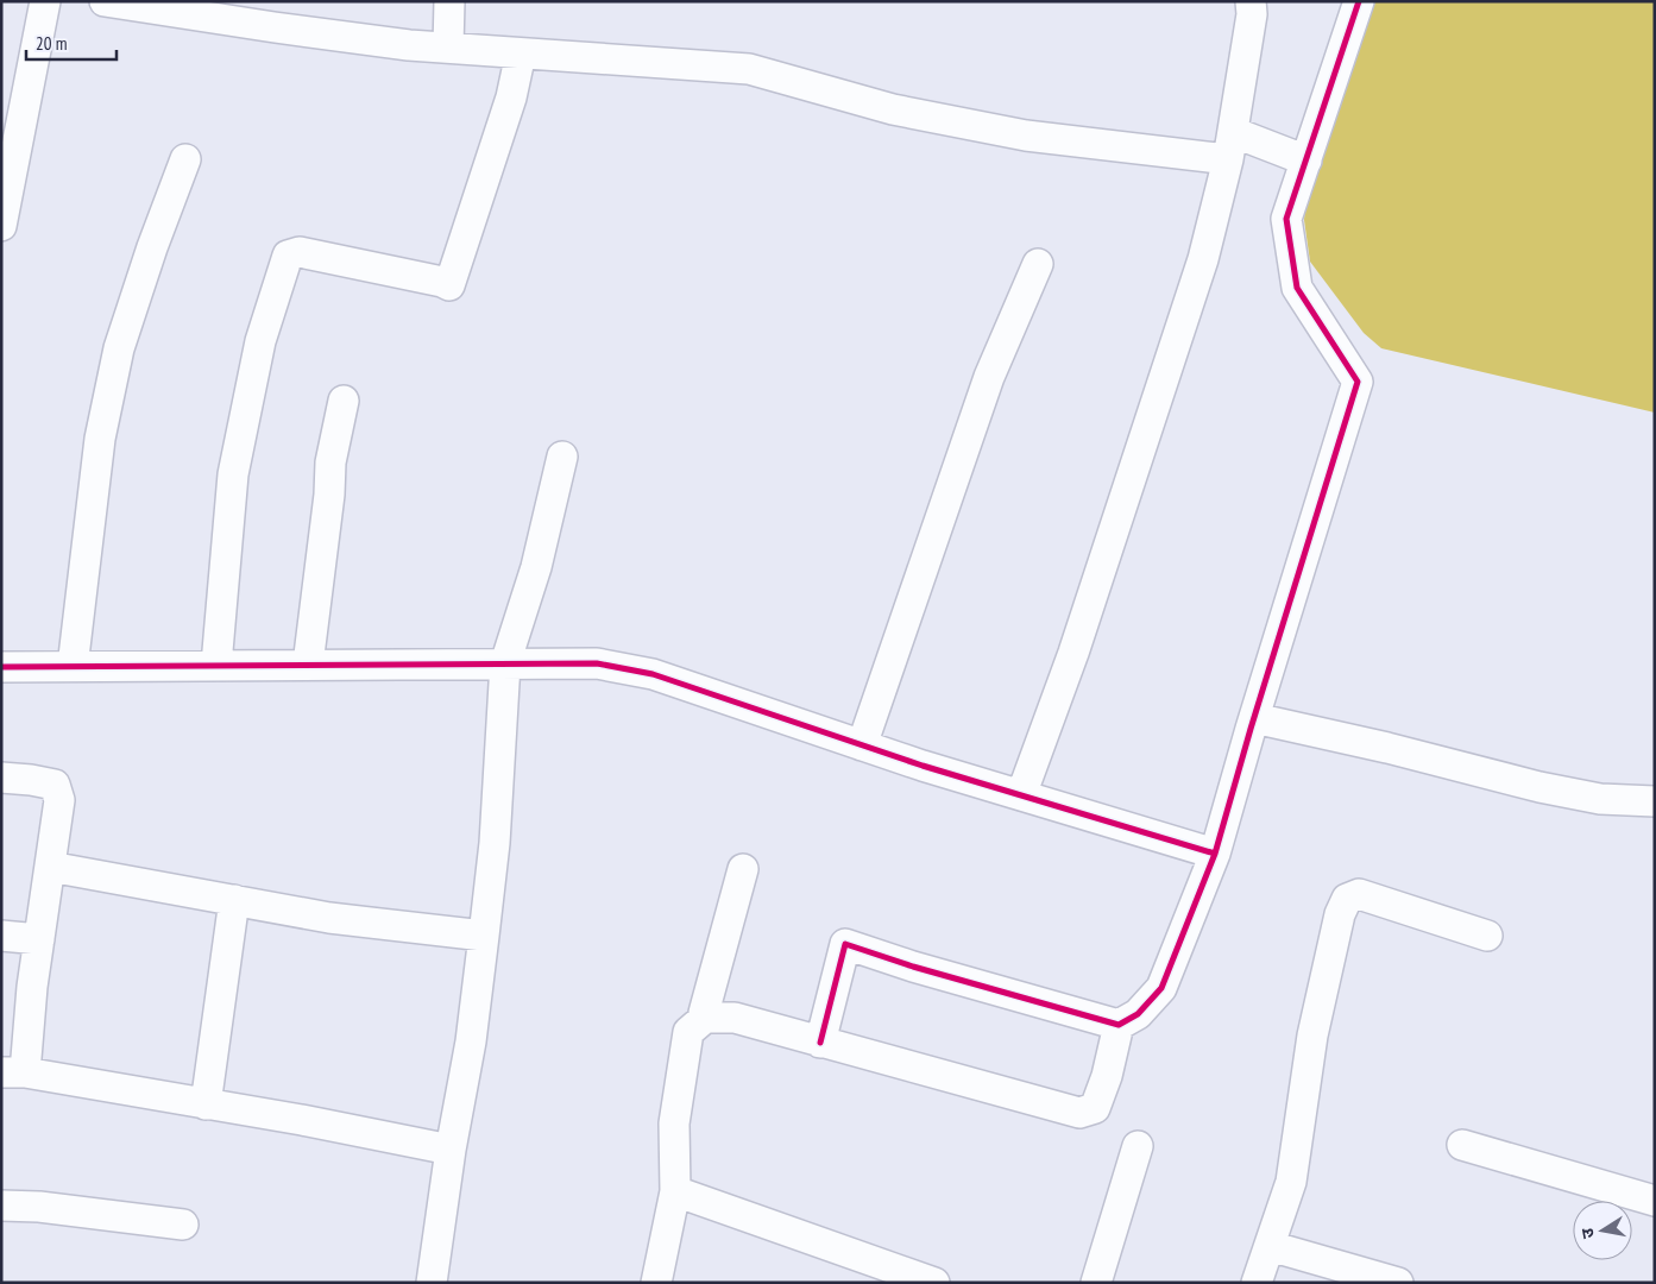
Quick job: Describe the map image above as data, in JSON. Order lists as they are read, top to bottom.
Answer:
{
  "scale_bar": "20 m",
  "north": "left"
}
